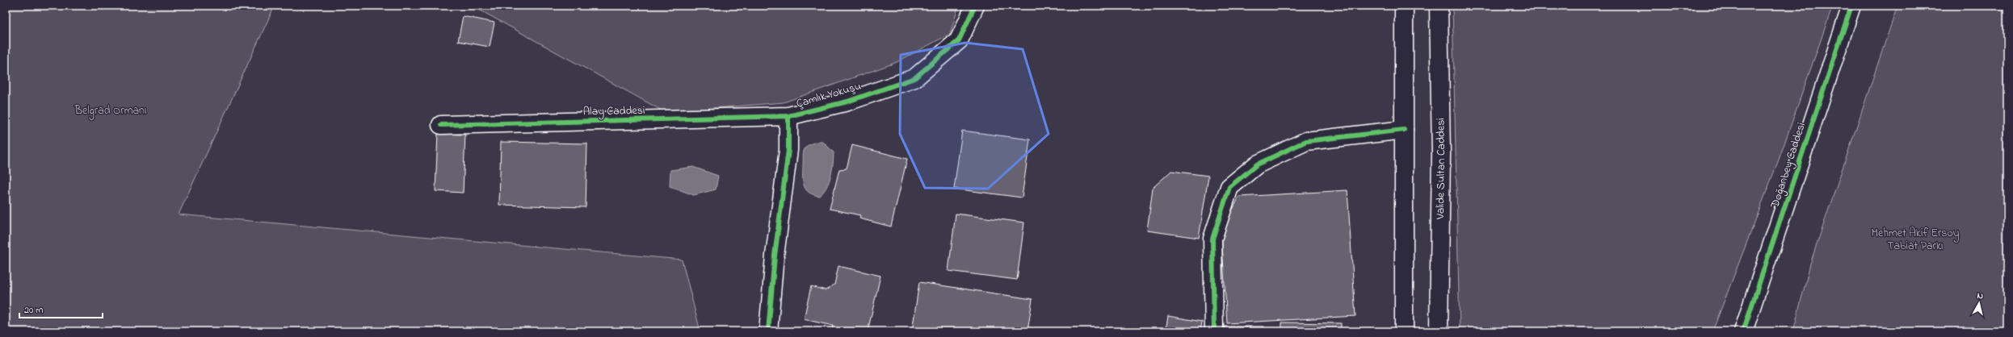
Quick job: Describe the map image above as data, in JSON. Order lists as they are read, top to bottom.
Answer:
{
  "streets": {
    "street": [
      "Çamlık Yokuşu",
      "Alay Caddesi",
      "Doğanbey Caddesi",
      "Valide Sultan Caddesi"
    ]
  },
  "crossings": [
    ["Çamlık Yokuşu", "Alay Caddesi"]
  ],
  "parks": ["Belgrad Ormanı", "Mehmet Akif Ersoy Tabiat Parkı"],
  "scale_bar": "20 m",
  "north": "top"
}
